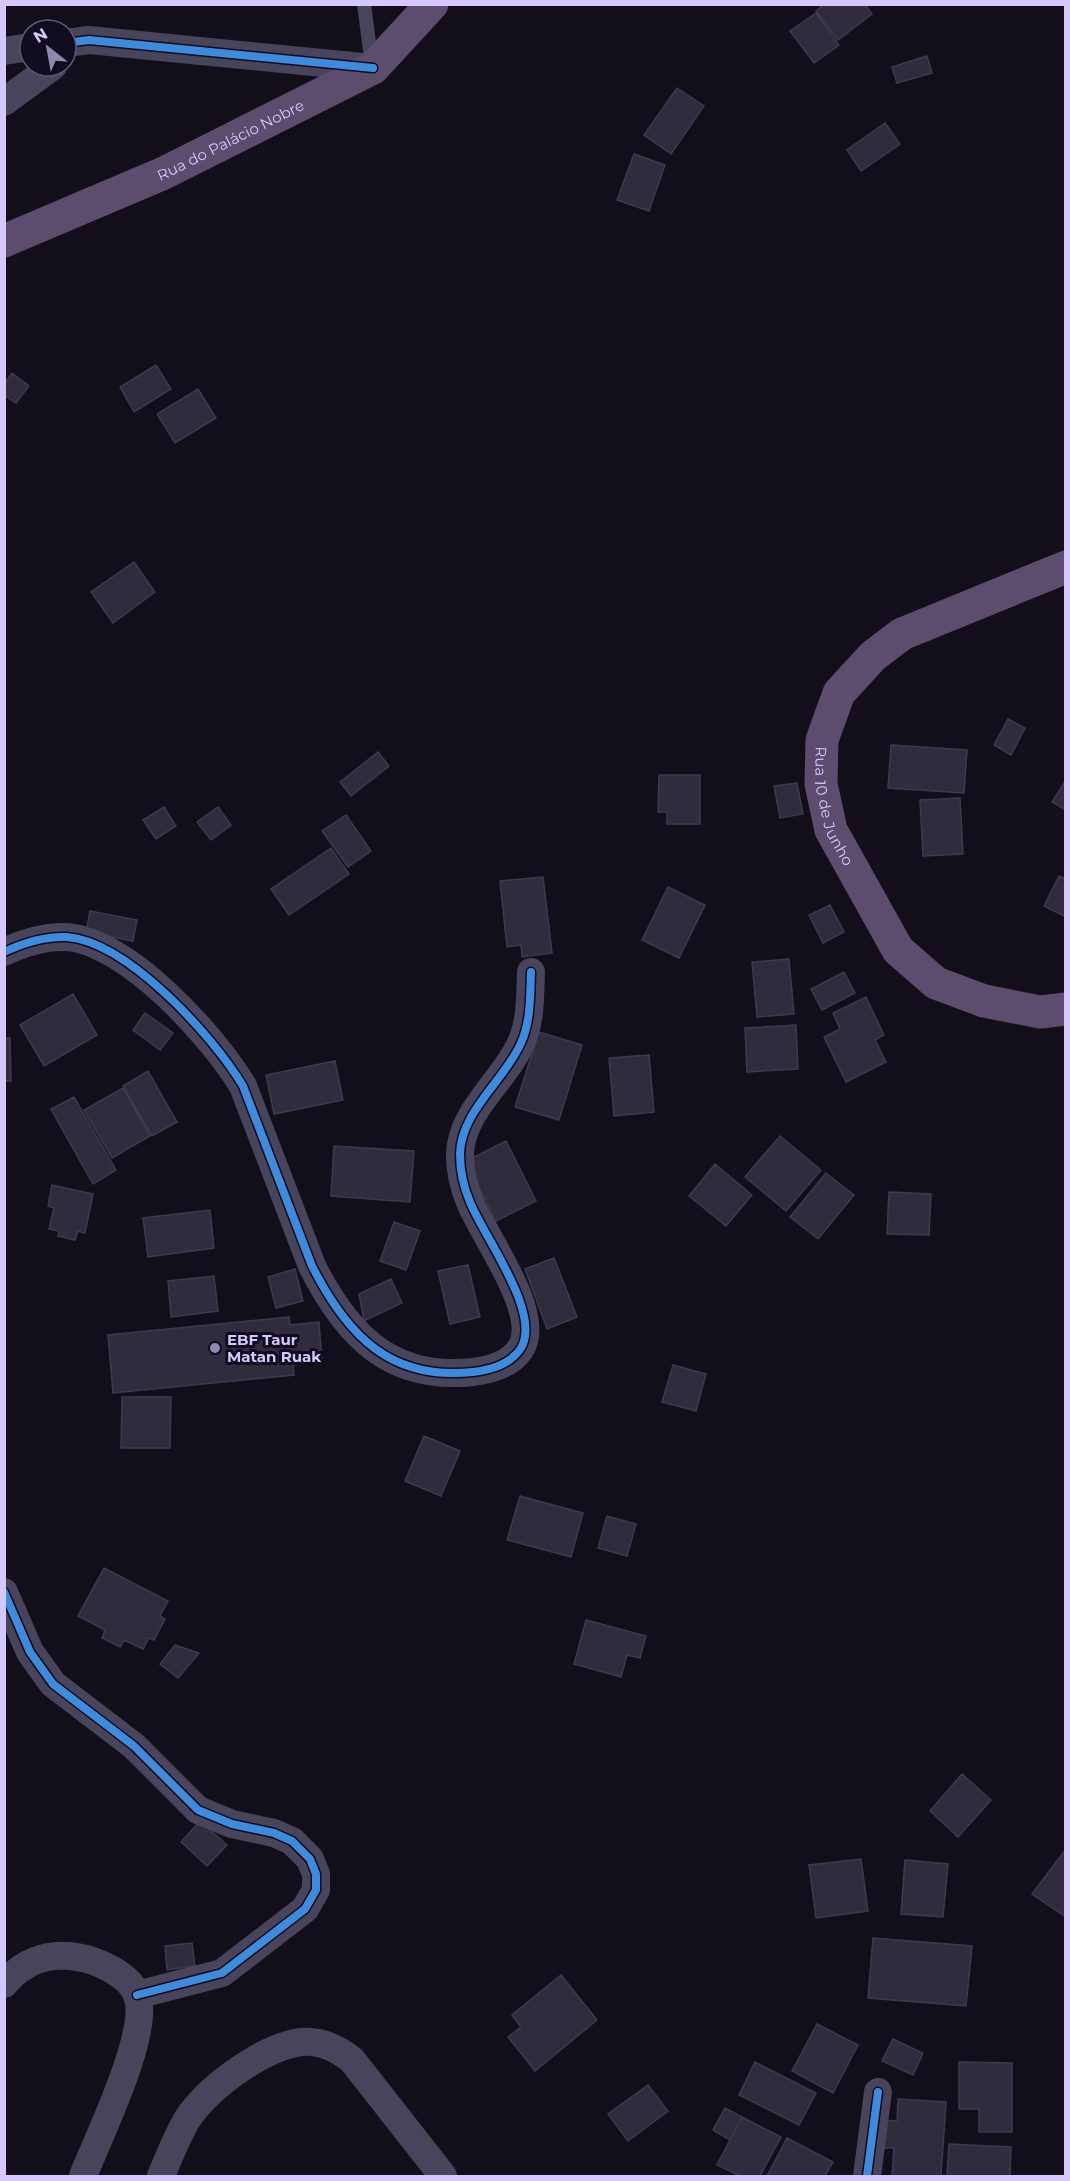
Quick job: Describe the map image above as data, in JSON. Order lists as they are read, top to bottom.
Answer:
{
  "streets": {
    "main road": ["Rua do Palácio Nobre", "Rua 10 de Junho"]
  },
  "places": ["EBF Taur Matan Ruak"],
  "north": "top left"
}
